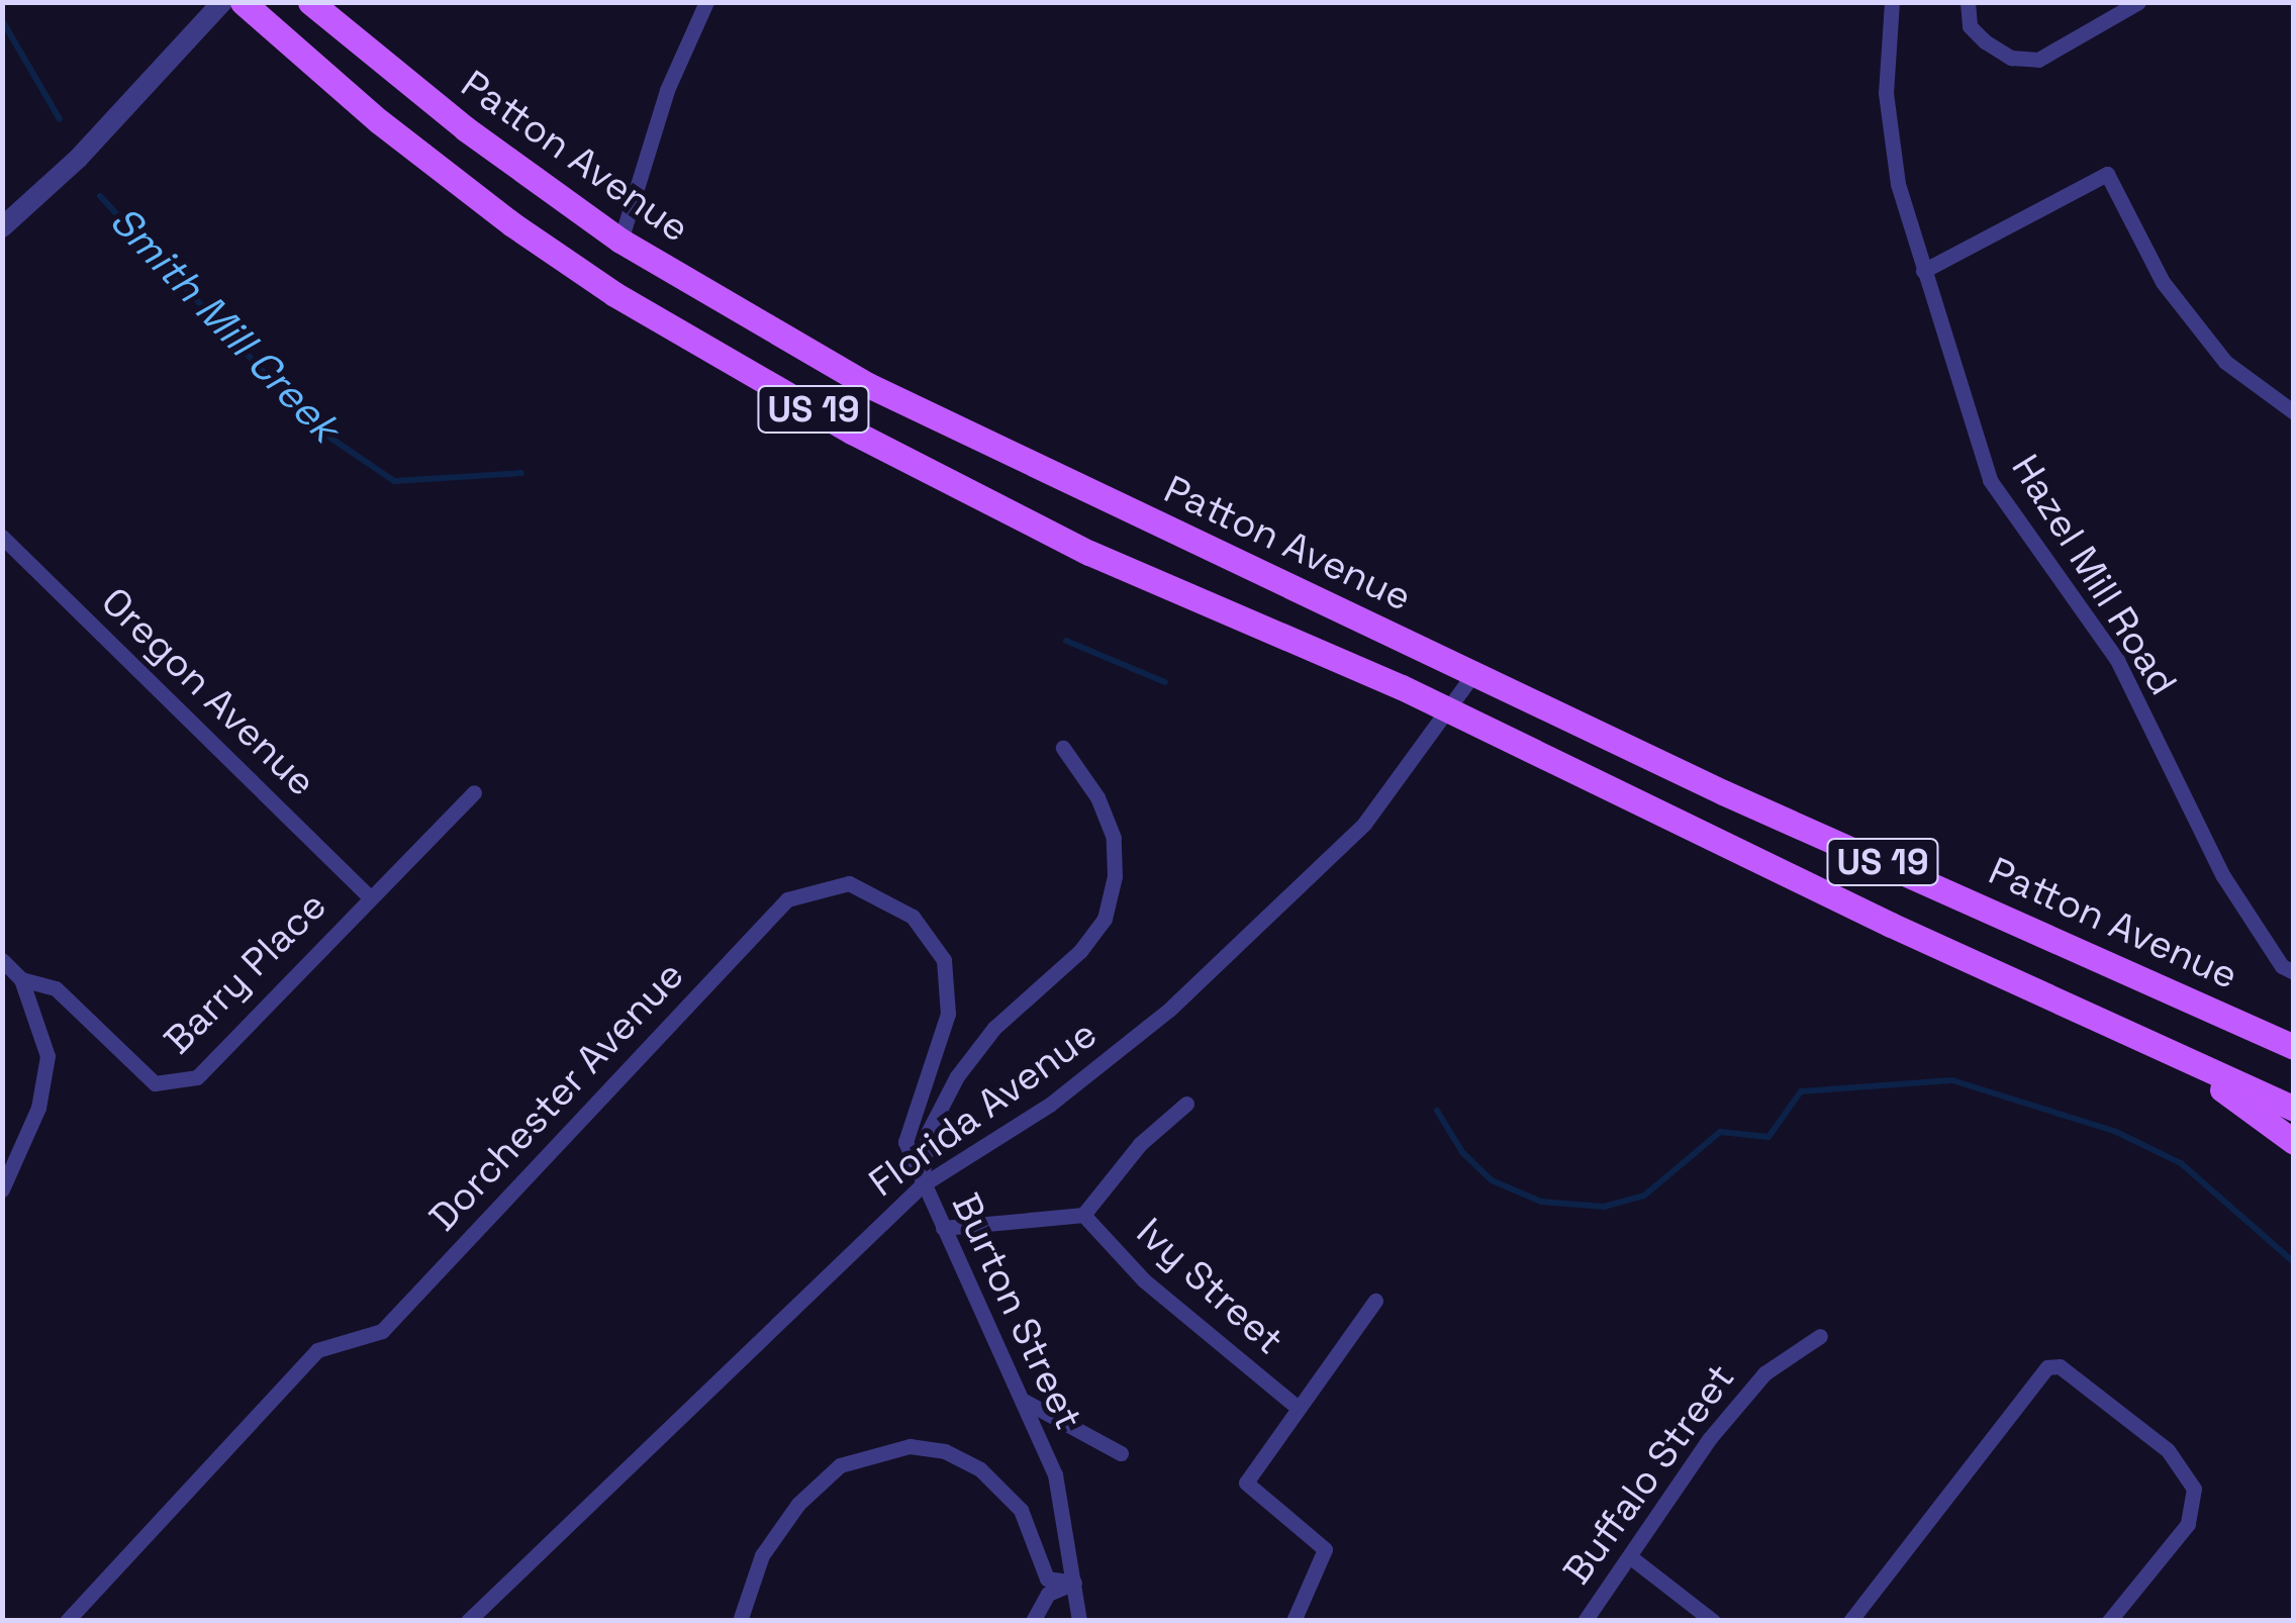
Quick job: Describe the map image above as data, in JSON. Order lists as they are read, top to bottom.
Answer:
{
  "streets": {
    "main road": ["Patton Avenue", "US 19"],
    "street": [
      "Hazel Mill Road",
      "Oregon Avenue",
      "Barry Place",
      "Dorchester Avenue",
      "Florida Avenue",
      "Ivy Street",
      "Burton Street",
      "Buffalo Street"
    ]
  },
  "crossings": [
    ["Patton Avenue", "Florida Avenue"],
    ["US 19", "Florida Avenue"],
    ["Oregon Avenue", "Barry Place"],
    ["Dorchester Avenue", "Florida Avenue"],
    ["Dorchester Avenue", "Burton Street"],
    ["Florida Avenue", "Burton Street"]
  ],
  "water": ["Smith Mill Creek"]
}
